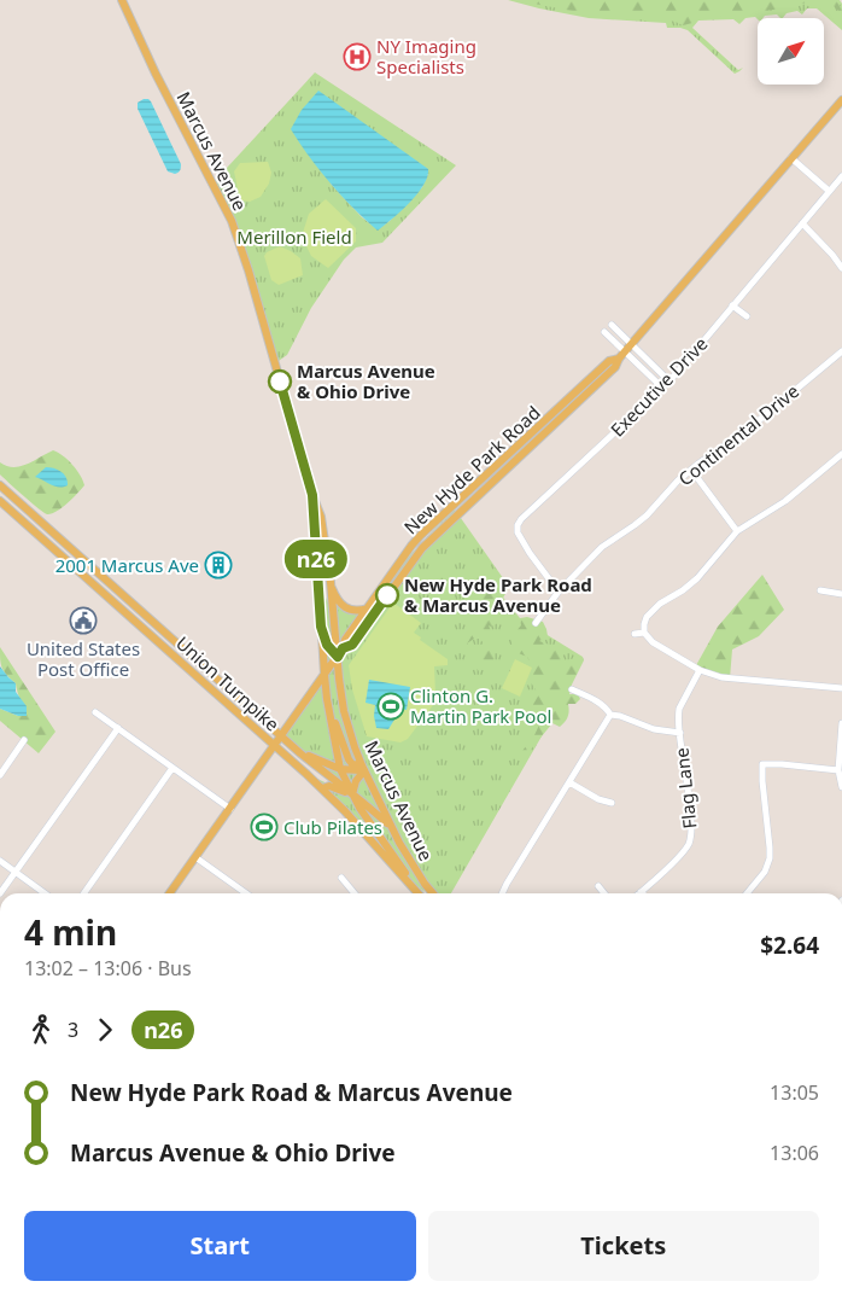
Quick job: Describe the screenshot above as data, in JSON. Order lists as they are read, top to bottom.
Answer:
{
  "streets": {
    "main road": ["Marcus Avenue", "New Hyde Park Road", "Union Turnpike"],
    "street": ["Executive Drive", "Continental Drive", "Flag Lane"]
  },
  "crossings": [
    ["Marcus Avenue", "New Hyde Park Road"],
    ["Marcus Avenue", "Union Turnpike"],
    ["Executive Drive", "Continental Drive"],
    ["New Hyde Park Road", "Union Turnpike"]
  ],
  "parks": ["Merillon Field"],
  "places": {
    "hospital": ["NY Imaging Specialists"],
    "other": ["Marcus Avenue & Ohio Drive", "New Hyde Park Road & Marcus Avenue"],
    "building": ["2001 Marcus Ave"],
    "public building": ["United States Post Office"],
    "sports": ["Clinton G. Martin Park Pool", "Club Pilates"]
  },
  "lines": ["bus line n26"],
  "north": "top right",
  "page": {
    "on_map": "n26",
    "heading": ["4 min", "13:02 – 13:06 · Bus", "$2.64"],
    "legs": ["3", "n26"],
    "list": [
      {
        "name": "New Hyde Park Road & Marcus Avenue",
        "value": "13:05"
      },
      {
        "name": "Marcus Avenue & Ohio Drive",
        "value": "13:06"
      }
    ],
    "buttons": ["Start", "Tickets"]
  }
}
